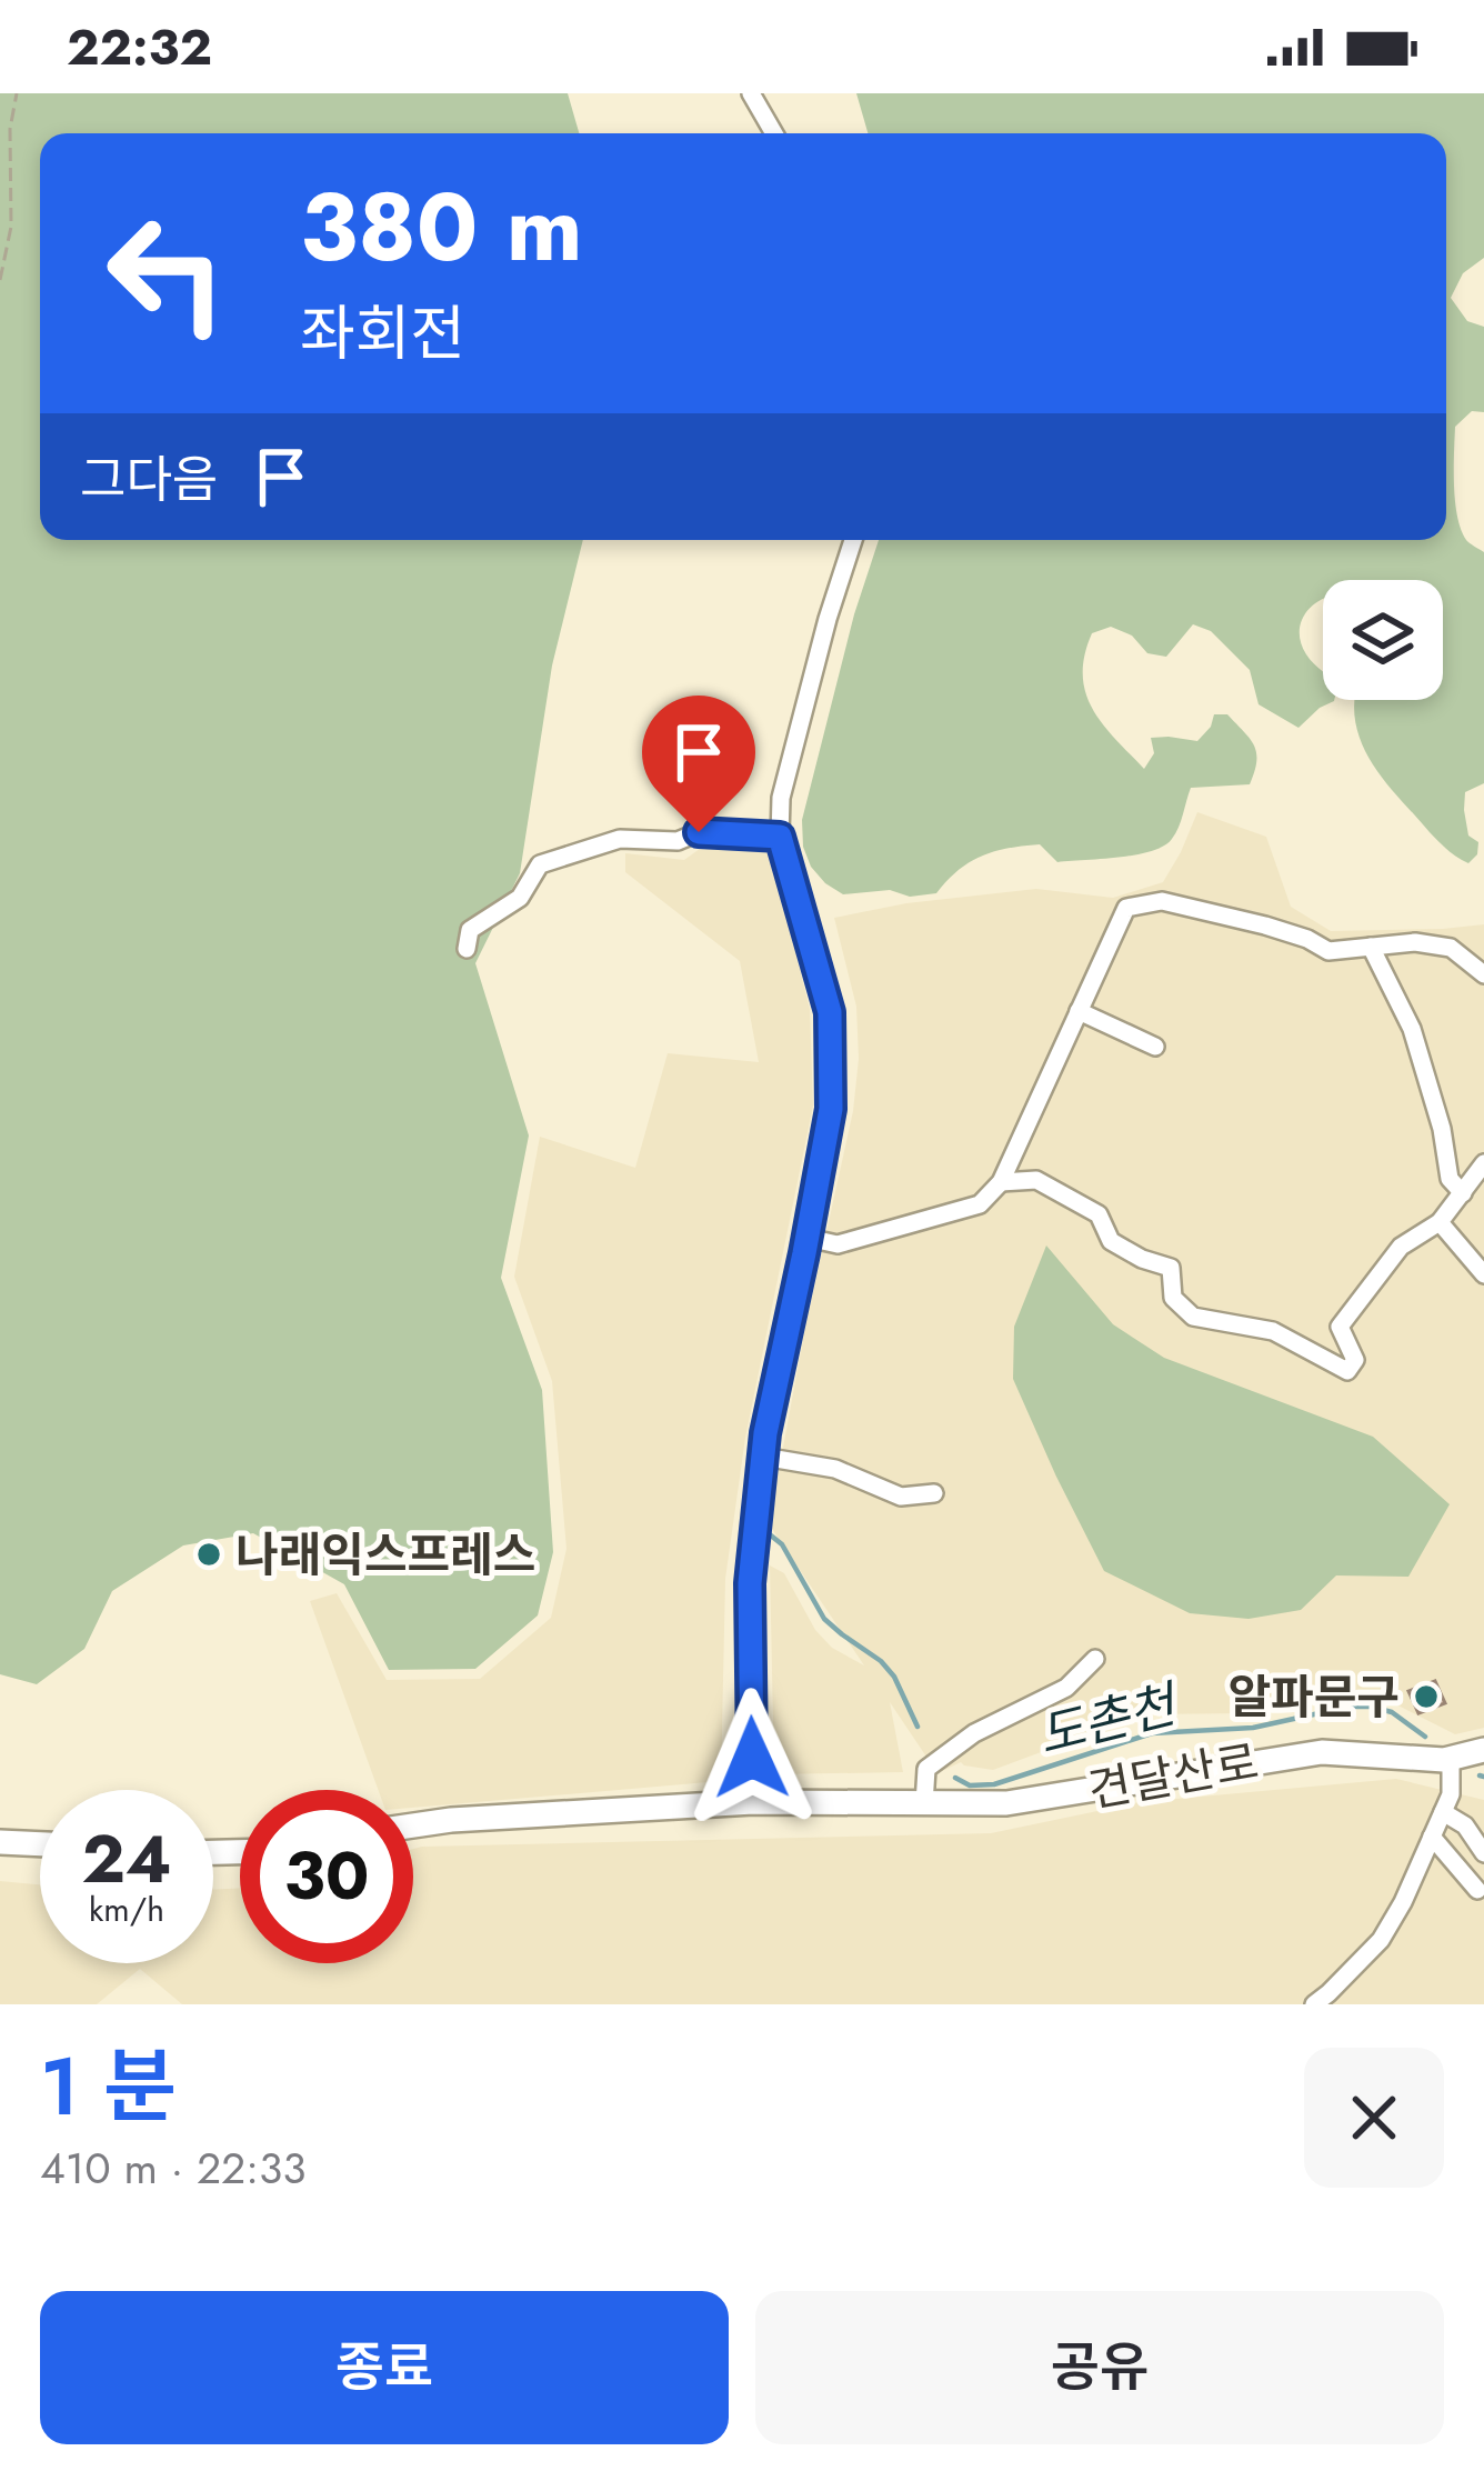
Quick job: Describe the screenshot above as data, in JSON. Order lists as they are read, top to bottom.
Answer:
{
  "streets": {
    "street": ["견달산로"]
  },
  "water": ["도촌천"],
  "places": ["나래익스프레스", "알파문구"],
  "page": {
    "status": "22:32",
    "turn": ["380 m", "좌회전"],
    "then": "그다음",
    "speed": "24 km/h",
    "limit": "30",
    "heading": ["1 분", "410 m · 22:33"],
    "buttons": ["종료", "공유"]
  }
}
